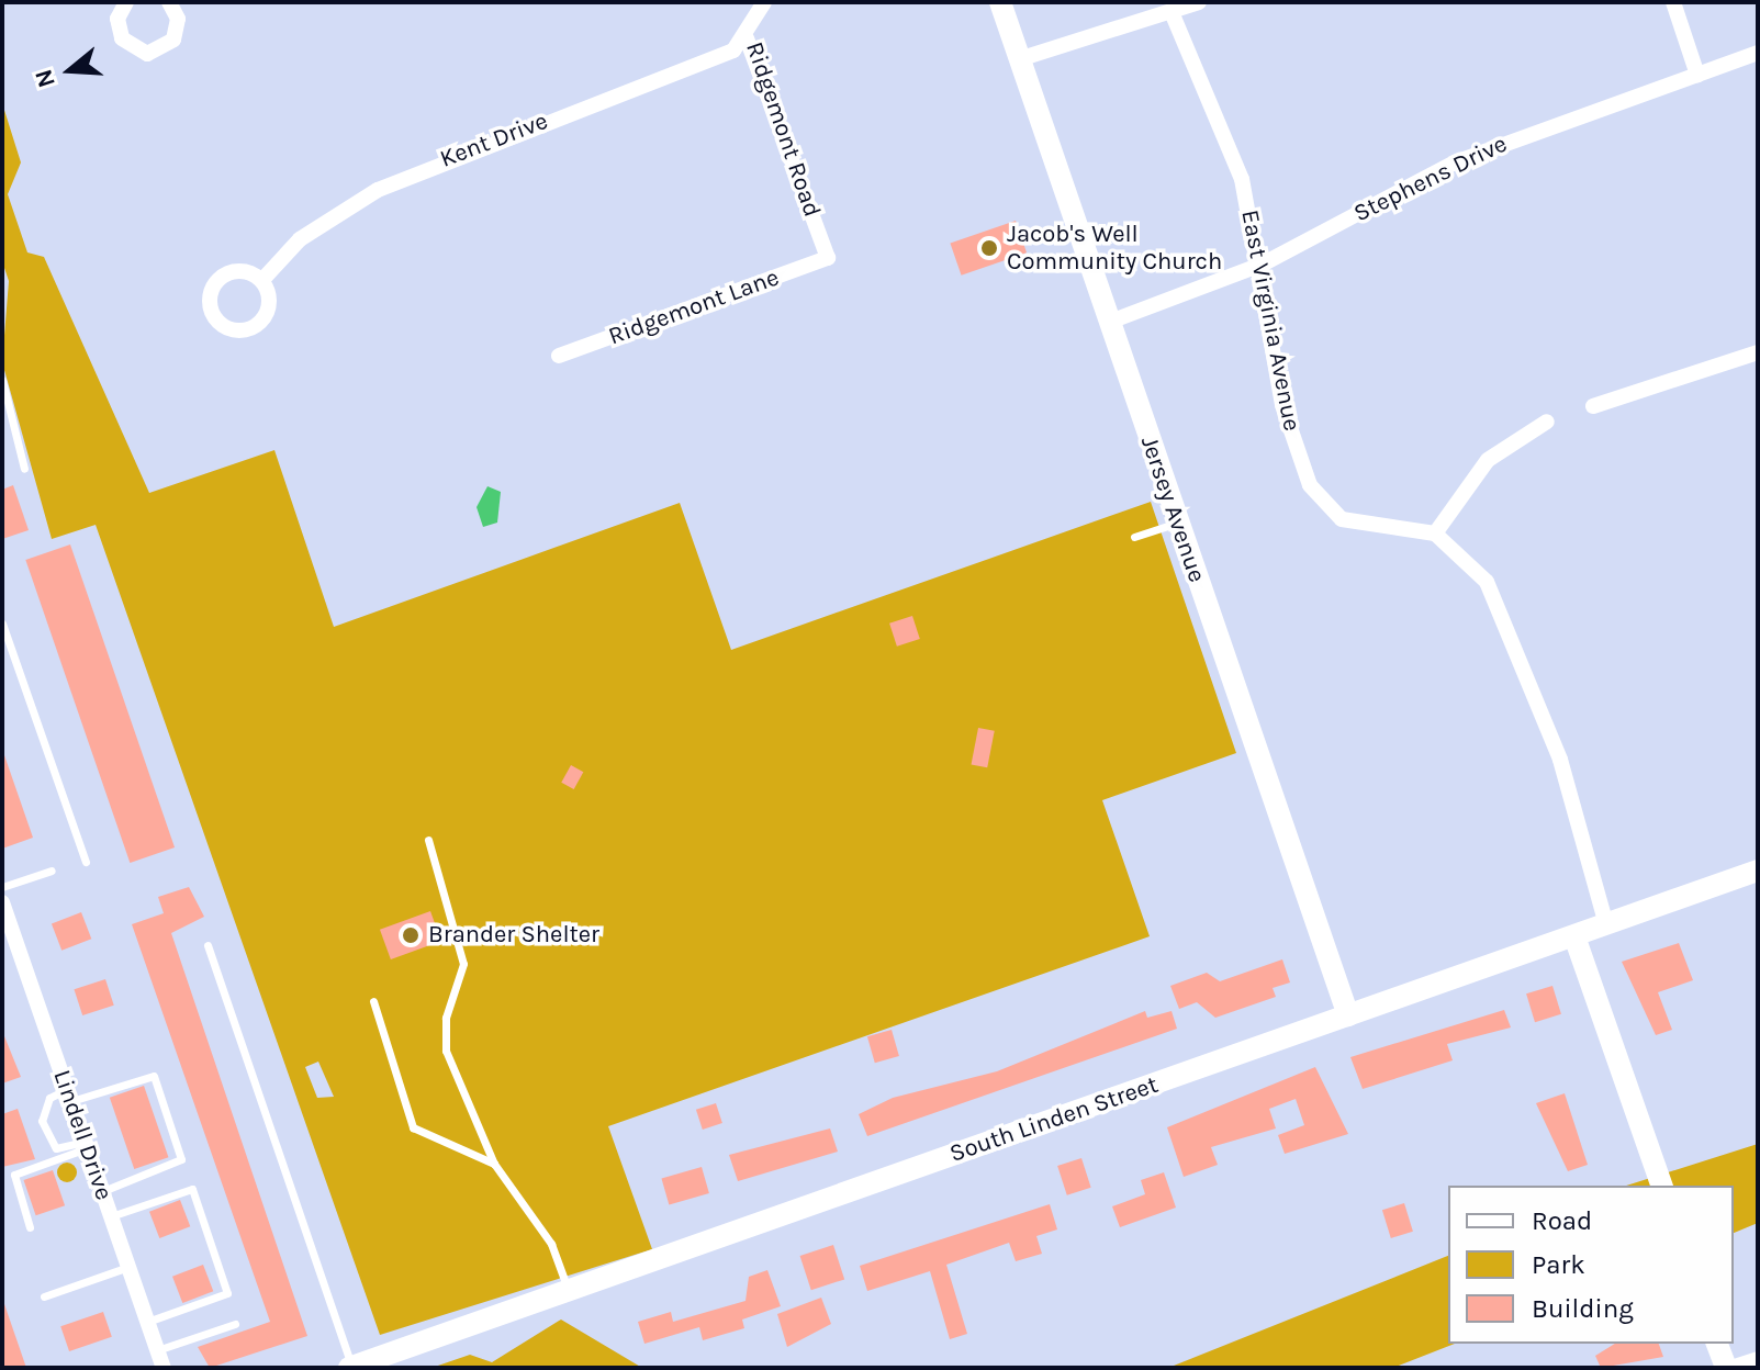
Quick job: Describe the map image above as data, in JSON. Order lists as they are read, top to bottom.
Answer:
{
  "streets": {
    "main road": ["Jersey Avenue", "South Linden Street"],
    "street": [
      "Ridgemont Road",
      "Kent Drive",
      "Stephens Drive",
      "Ridgemont Lane",
      "East Virginia Avenue",
      "Lindell Drive"
    ]
  },
  "crossings": [
    ["Ridgemont Road", "Kent Drive"],
    ["Ridgemont Road", "Ridgemont Lane"],
    ["Stephens Drive", "East Virginia Avenue"],
    ["Stephens Drive", "Jersey Avenue"],
    ["East Virginia Avenue", "South Linden Street"],
    ["Jersey Avenue", "South Linden Street"]
  ],
  "places": ["Jacob's Well Community Church", "Brander Shelter"],
  "legend": ["Road", "Park", "Building"],
  "north": "left"
}
